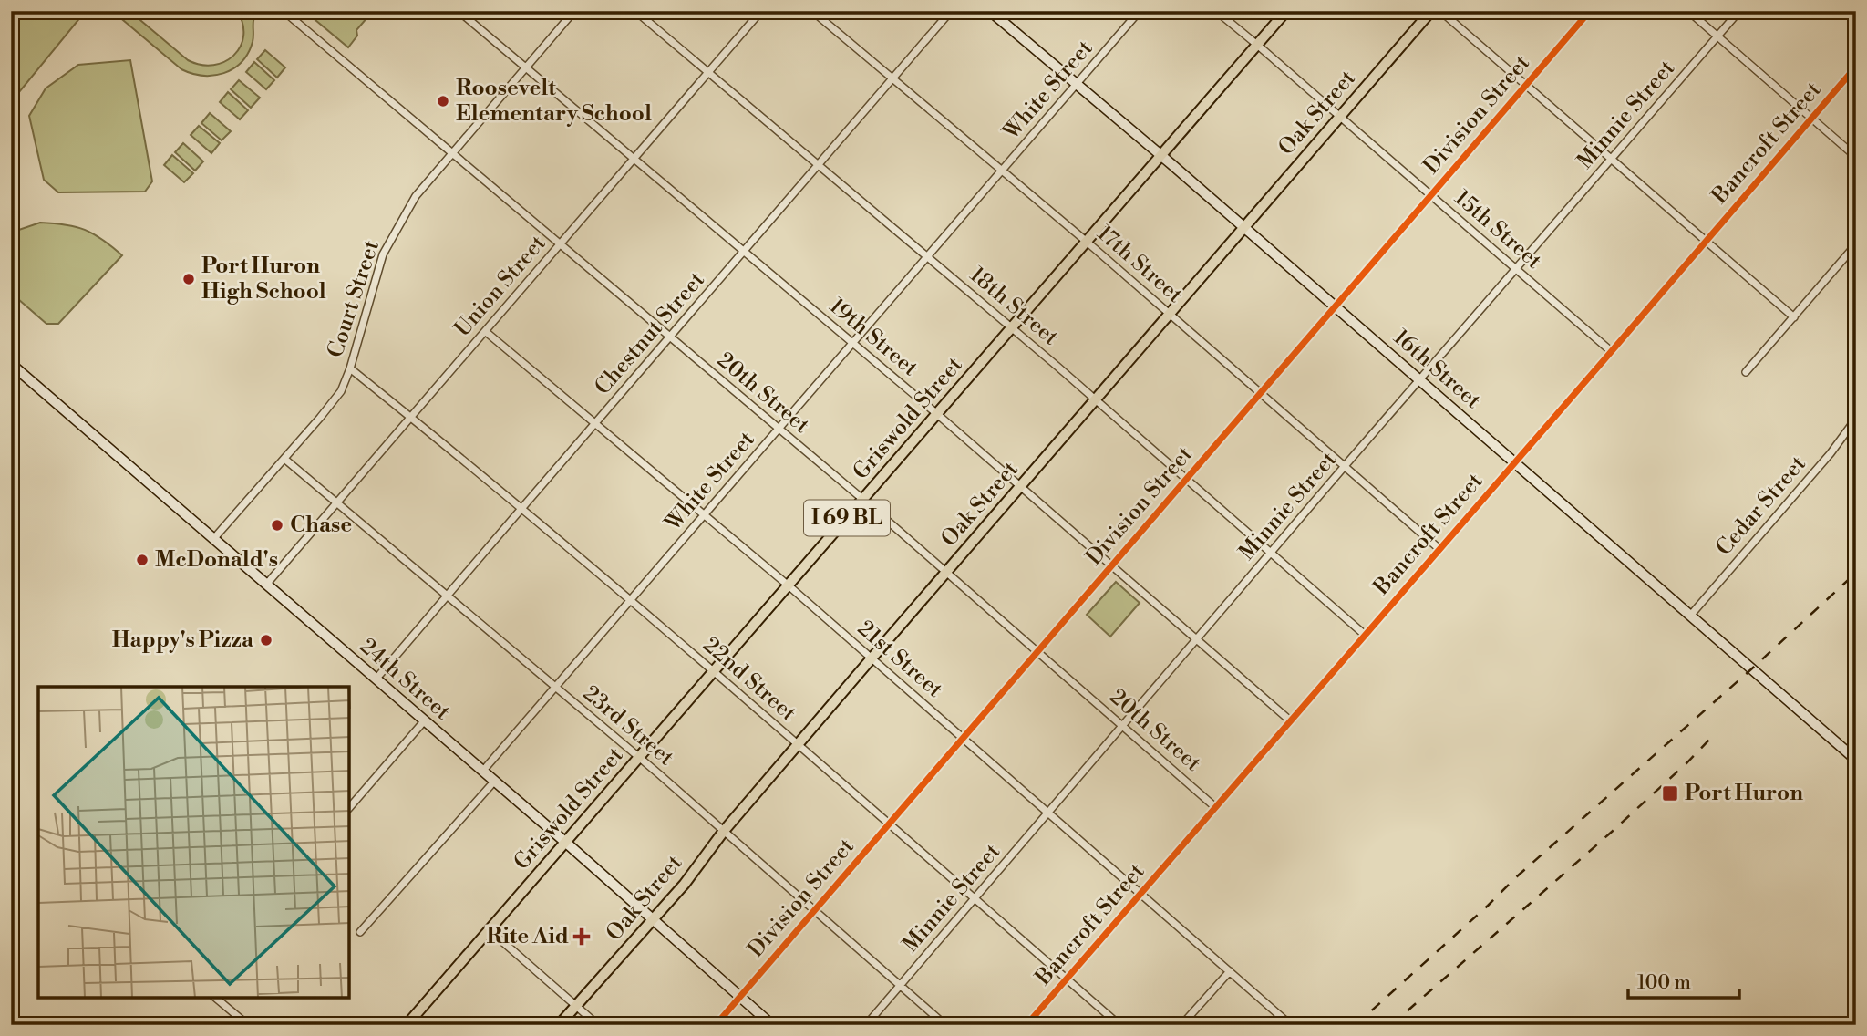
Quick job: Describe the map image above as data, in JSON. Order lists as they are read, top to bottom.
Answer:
{
  "streets": {
    "main road": ["Oak Street", "Griswold Street", "I 69 BL"],
    "street": [
      "White Street",
      "Division Street",
      "Minnie Street",
      "Bancroft Street",
      "15th Street",
      "17th Street",
      "Union Street",
      "Court Street",
      "18th Street",
      "Chestnut Street",
      "19th Street",
      "16th Street",
      "20th Street",
      "Cedar Street",
      "21st Street",
      "24th Street",
      "22nd Street",
      "23rd Street"
    ]
  },
  "crossings": [
    ["White Street", "17th Street"],
    ["White Street", "18th Street"],
    ["White Street", "19th Street"],
    ["White Street", "16th Street"],
    ["White Street", "20th Street"],
    ["White Street", "21st Street"],
    ["White Street", "24th Street"],
    ["White Street", "22nd Street"],
    ["White Street", "23rd Street"],
    ["Oak Street", "15th Street"],
    ["Oak Street", "17th Street"],
    ["Oak Street", "18th Street"],
    ["Oak Street", "19th Street"],
    ["Oak Street", "16th Street"],
    ["Oak Street", "20th Street"],
    ["Oak Street", "21st Street"],
    ["Oak Street", "24th Street"],
    ["Oak Street", "22nd Street"],
    ["Oak Street", "23rd Street"],
    ["Division Street", "15th Street"],
    ["Division Street", "17th Street"],
    ["Division Street", "18th Street"],
    ["Division Street", "19th Street"],
    ["Division Street", "16th Street"],
    ["Division Street", "20th Street"],
    ["Division Street", "21st Street"],
    ["Division Street", "24th Street"],
    ["Division Street", "22nd Street"],
    ["Division Street", "23rd Street"],
    ["Minnie Street", "15th Street"],
    ["Minnie Street", "17th Street"],
    ["Minnie Street", "18th Street"],
    ["Minnie Street", "19th Street"],
    ["Minnie Street", "16th Street"],
    ["Minnie Street", "20th Street"],
    ["Minnie Street", "21st Street"],
    ["Minnie Street", "22nd Street"],
    ["Minnie Street", "23rd Street"],
    ["Bancroft Street", "15th Street"],
    ["Bancroft Street", "17th Street"],
    ["Bancroft Street", "18th Street"],
    ["Bancroft Street", "19th Street"],
    ["Bancroft Street", "16th Street"],
    ["Bancroft Street", "20th Street"],
    ["Bancroft Street", "21st Street"],
    ["Bancroft Street", "22nd Street"],
    ["15th Street", "Griswold Street"],
    ["17th Street", "Chestnut Street"],
    ["17th Street", "Griswold Street"],
    ["Union Street", "18th Street"],
    ["Union Street", "19th Street"],
    ["Union Street", "20th Street"],
    ["Union Street", "21st Street"],
    ["Union Street", "24th Street"],
    ["Union Street", "22nd Street"],
    ["Union Street", "23rd Street"],
    ["Court Street", "19th Street"],
    ["Court Street", "20th Street"],
    ["Court Street", "24th Street"],
    ["Court Street", "22nd Street"],
    ["Court Street", "23rd Street"],
    ["18th Street", "Chestnut Street"],
    ["18th Street", "Griswold Street"],
    ["Chestnut Street", "19th Street"],
    ["Chestnut Street", "20th Street"],
    ["Chestnut Street", "21st Street"],
    ["Chestnut Street", "24th Street"],
    ["Chestnut Street", "22nd Street"],
    ["Chestnut Street", "23rd Street"],
    ["19th Street", "Griswold Street"],
    ["16th Street", "Griswold Street"],
    ["16th Street", "Cedar Street"],
    ["20th Street", "Griswold Street"],
    ["Griswold Street", "21st Street"],
    ["Griswold Street", "24th Street"],
    ["Griswold Street", "22nd Street"],
    ["Griswold Street", "23rd Street"]
  ],
  "places": {
    "other": [
      "Roosevelt Elementary School",
      "Port Huron High School",
      "Chase",
      "McDonald's",
      "Happy's Pizza"
    ],
    "transit": ["Port Huron"],
    "health": ["Rite Aid"]
  },
  "scale_bar": "100 m"
}
